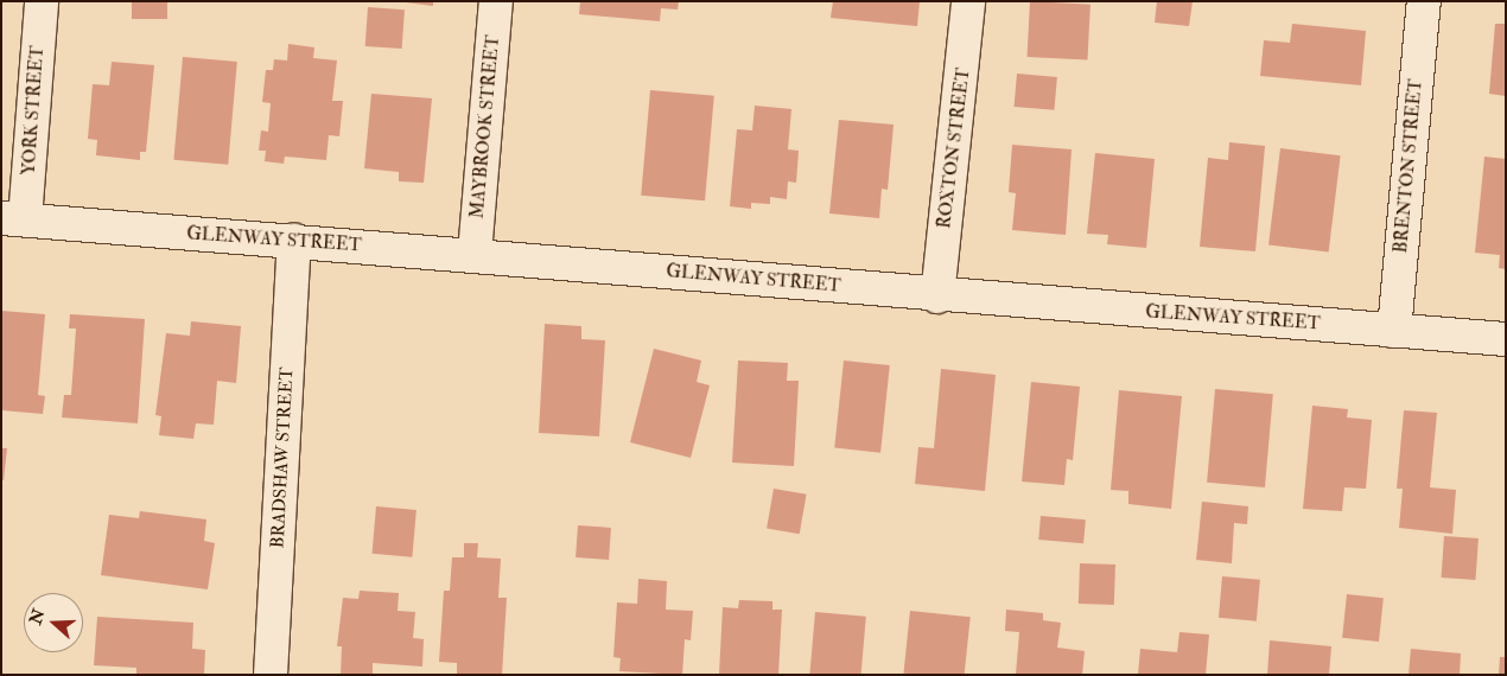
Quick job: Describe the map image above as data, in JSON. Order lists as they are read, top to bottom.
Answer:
{
  "streets": {
    "street": [
      "YORK STREET",
      "MAYBROOK STREET",
      "ROXTON STREET",
      "BRENTON STREET",
      "GLENWAY STREET",
      "BRADSHAW STREET"
    ]
  },
  "crossings": [
    ["YORK STREET", "GLENWAY STREET"],
    ["MAYBROOK STREET", "GLENWAY STREET"],
    ["ROXTON STREET", "GLENWAY STREET"],
    ["BRENTON STREET", "GLENWAY STREET"],
    ["GLENWAY STREET", "BRADSHAW STREET"]
  ],
  "north": "left"
}
